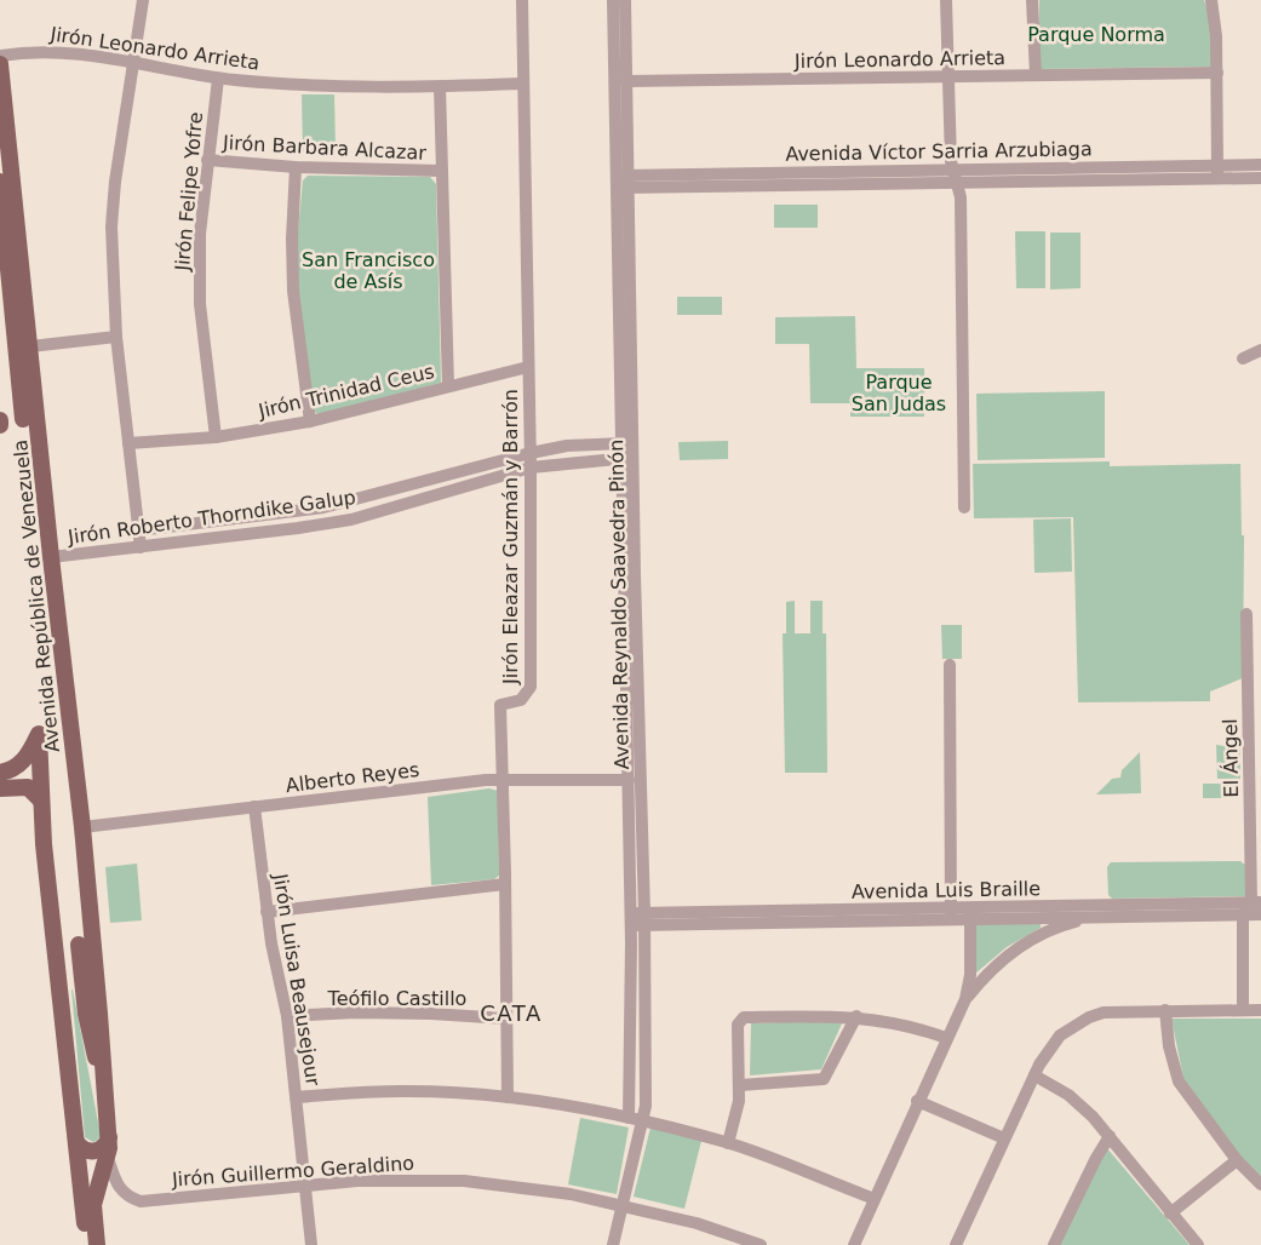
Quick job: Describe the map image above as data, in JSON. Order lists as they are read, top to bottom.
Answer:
{
  "streets": {
    "main road": ["Avenida República de Venezuela"],
    "street": [
      "Jirón Leonardo Arrieta",
      "Jirón Barbara Alcazar",
      "Avenida Víctor Sarria Arzubiaga",
      "Jirón Felipe Yofre",
      "Jirón Trinidad Ceus",
      "Jirón Roberto Thorndike Galup",
      "Jirón Eleazar Guzmán y Barrón",
      "Avenida Reynaldo Saavedra Pinón",
      "El Ángel",
      "Alberto Reyes",
      "Avenida Luis Braille",
      "Jirón Luisa Beausejour",
      "Teófilo Castillo",
      "Jirón Guillermo Geraldino"
    ]
  },
  "crossings": [
    ["Jirón Leonardo Arrieta", "Jirón Felipe Yofre"],
    ["Jirón Leonardo Arrieta", "Jirón Eleazar Guzmán y Barrón"],
    ["Jirón Leonardo Arrieta", "Avenida Reynaldo Saavedra Pinón"],
    ["Jirón Barbara Alcazar", "Jirón Felipe Yofre"],
    ["Avenida Víctor Sarria Arzubiaga", "Avenida Reynaldo Saavedra Pinón"],
    ["Jirón Felipe Yofre", "Jirón Trinidad Ceus"],
    ["Jirón Trinidad Ceus", "Jirón Eleazar Guzmán y Barrón"],
    ["Jirón Roberto Thorndike Galup", "Jirón Eleazar Guzmán y Barrón"],
    ["Jirón Roberto Thorndike Galup", "Avenida República de Venezuela"],
    ["Jirón Roberto Thorndike Galup", "Avenida Reynaldo Saavedra Pinón"],
    ["Jirón Eleazar Guzmán y Barrón", "Alberto Reyes"],
    ["Jirón Eleazar Guzmán y Barrón", "Teófilo Castillo"],
    ["Avenida República de Venezuela", "Alberto Reyes"],
    ["Avenida República de Venezuela", "Jirón Guillermo Geraldino"],
    ["Avenida Reynaldo Saavedra Pinón", "Alberto Reyes"],
    ["Avenida Reynaldo Saavedra Pinón", "Avenida Luis Braille"],
    ["Avenida Reynaldo Saavedra Pinón", "Jirón Guillermo Geraldino"],
    ["El Ángel", "Avenida Luis Braille"],
    ["Alberto Reyes", "Jirón Luisa Beausejour"],
    ["Jirón Luisa Beausejour", "Teófilo Castillo"],
    ["Jirón Luisa Beausejour", "Jirón Guillermo Geraldino"]
  ],
  "districts": ["CATA"],
  "parks": ["Parque Norma", "San Francisco de Asís", "Parque San Judas"]
}
